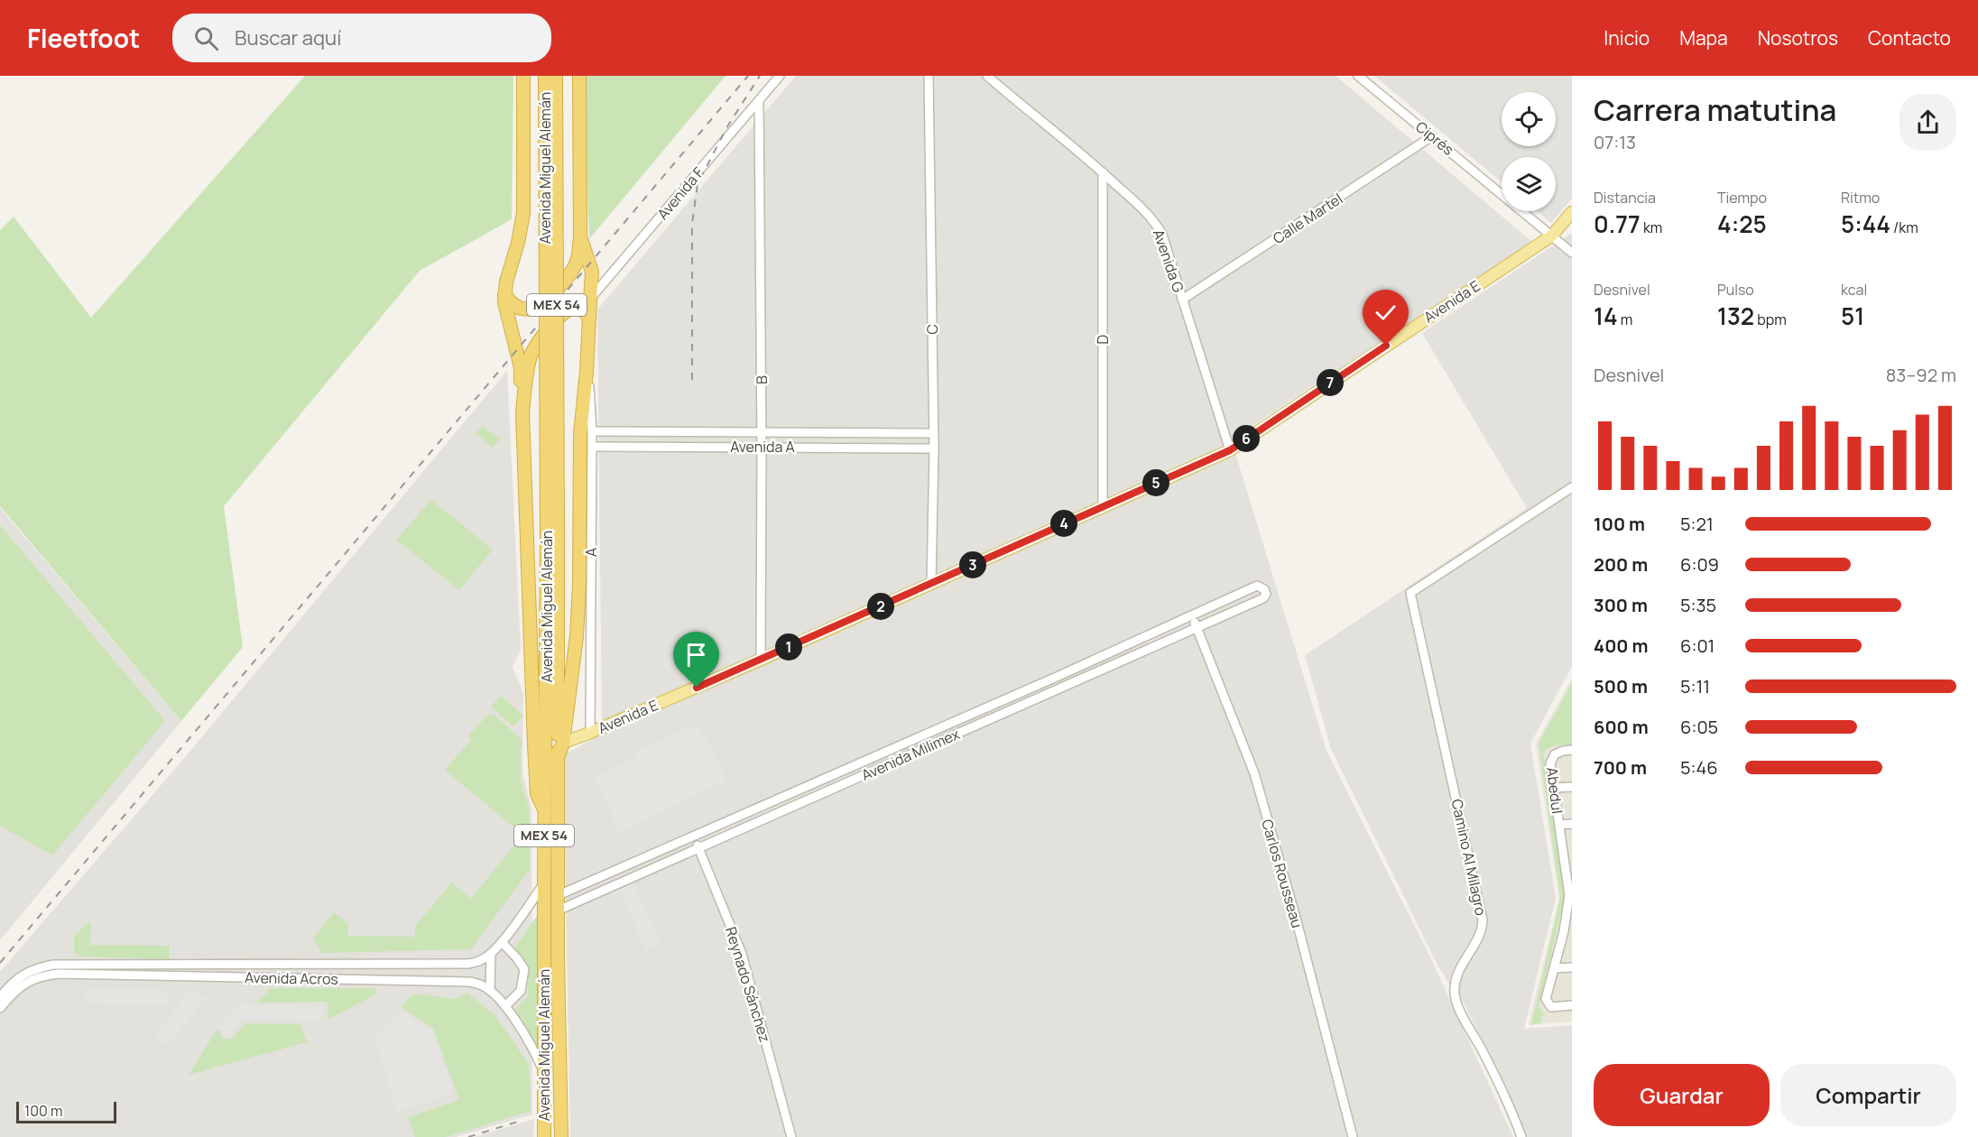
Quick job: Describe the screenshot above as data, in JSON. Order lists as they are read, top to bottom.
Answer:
{
  "streets": {
    "highway": ["Avenida Miguel Alemán", "MEX 54"],
    "main road": ["Avenida E"],
    "street": [
      "Ciprés",
      "Avenida F",
      "Calle Martel",
      "Avenida G",
      "C",
      "D",
      "B",
      "Avenida A",
      "A",
      "Avenida Milimex",
      "Abedul",
      "Camino Al Milagro",
      "Carlos Rousseau",
      "Avenida Acros",
      "Reynado Sánchez"
    ]
  },
  "crossings": [
    ["Ciprés", "Calle Martel"],
    ["Ciprés", "Avenida E"],
    ["Avenida Miguel Alemán", "Avenida Milimex"],
    ["Avenida Miguel Alemán", "Avenida Acros"],
    ["Avenida F", "B"],
    ["Calle Martel", "Avenida G"],
    ["Avenida G", "Avenida E"],
    ["Avenida G", "D"],
    ["Avenida E", "C"],
    ["Avenida E", "D"],
    ["Avenida E", "B"],
    ["Avenida E", "A"],
    ["C", "Avenida A"],
    ["B", "Avenida A"],
    ["Avenida A", "A"],
    ["Avenida Milimex", "Carlos Rousseau"],
    ["Avenida Milimex", "Reynado Sánchez"]
  ],
  "scale_bar": "100 m",
  "page": {
    "header": "Fleetfoot",
    "search": "Buscar aquí",
    "nav": [
      "Inicio",
      "Mapa",
      "Nosotros",
      "Contacto"
    ],
    "heading": ["Carrera matutina", "07:13"],
    "stats": [
      ["Distancia", "0.77 km"],
      ["Tiempo", "4:25"],
      ["Ritmo", "5:44 /km"],
      ["Desnivel", "14 m"],
      ["Pulso", "132 bpm"],
      ["kcal", "51"]
    ],
    "chart": ["Desnivel", "83–92 m"],
    "pins": [
      "7",
      "6",
      "5",
      "4",
      "3",
      "2",
      "1"
    ],
    "list": [
      {
        "name": "100 m",
        "note": "5:21"
      },
      {
        "name": "200 m",
        "note": "6:09"
      },
      {
        "name": "300 m",
        "note": "5:35"
      },
      {
        "name": "400 m",
        "note": "6:01"
      },
      {
        "name": "500 m",
        "note": "5:11"
      },
      {
        "name": "600 m",
        "note": "6:05"
      },
      {
        "name": "700 m",
        "note": "5:46"
      }
    ],
    "buttons": ["Guardar", "Compartir"],
    "scale": "100 m"
  }
}
